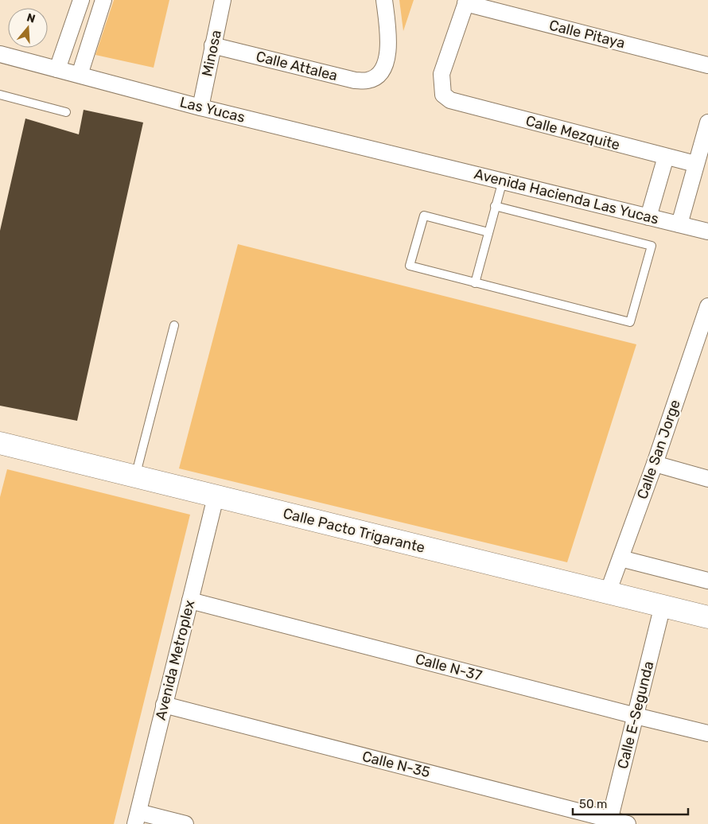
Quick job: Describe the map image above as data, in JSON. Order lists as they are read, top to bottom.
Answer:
{
  "streets": {
    "street": [
      "Calle Pitaya",
      "Minosa",
      "Calle Attalea",
      "Las Yucas",
      "Calle Mezquite",
      "Avenida Hacienda Las Yucas",
      "Calle San Jorge",
      "Calle Pacto Trigarante",
      "Avenida Metroplex",
      "Calle N-37",
      "Calle E-Segunda",
      "Calle N-35"
    ]
  },
  "crossings": [
    ["Calle Pitaya", "Calle Mezquite"],
    ["Minosa", "Calle Attalea"],
    ["Minosa", "Las Yucas"],
    ["Las Yucas", "Avenida Hacienda Las Yucas"],
    ["Calle San Jorge", "Calle Pacto Trigarante"],
    ["Calle Pacto Trigarante", "Avenida Metroplex"],
    ["Calle Pacto Trigarante", "Calle E-Segunda"],
    ["Avenida Metroplex", "Calle N-37"],
    ["Avenida Metroplex", "Calle N-35"],
    ["Calle N-37", "Calle E-Segunda"],
    ["Calle E-Segunda", "Calle N-35"]
  ],
  "scale_bar": "50 m",
  "north": "top"
}
